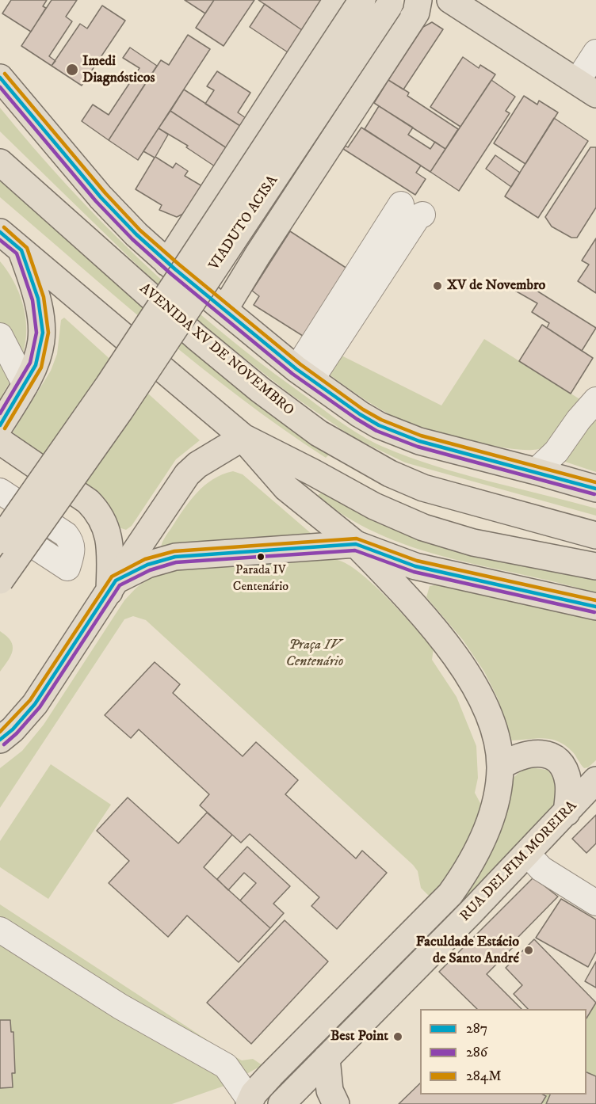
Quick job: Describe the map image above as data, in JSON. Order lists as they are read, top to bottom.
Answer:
{
  "streets": {
    "main road": ["VIADUTO ACISA", "AVENIDA XV DE NOVEMBRO", "RUA DELFIM MOREIRA"]
  },
  "parks": ["Praça IV Centenário"],
  "places": [
    "Imedi Diagnósticos",
    "XV de Novembro",
    "Parada IV Centenário",
    "Faculdade Estácio de Santo André",
    "Best Point"
  ],
  "lines": ["transit line 284M", "transit line 287", "transit line 286"],
  "legend": ["287", "286", "284M"]
}
